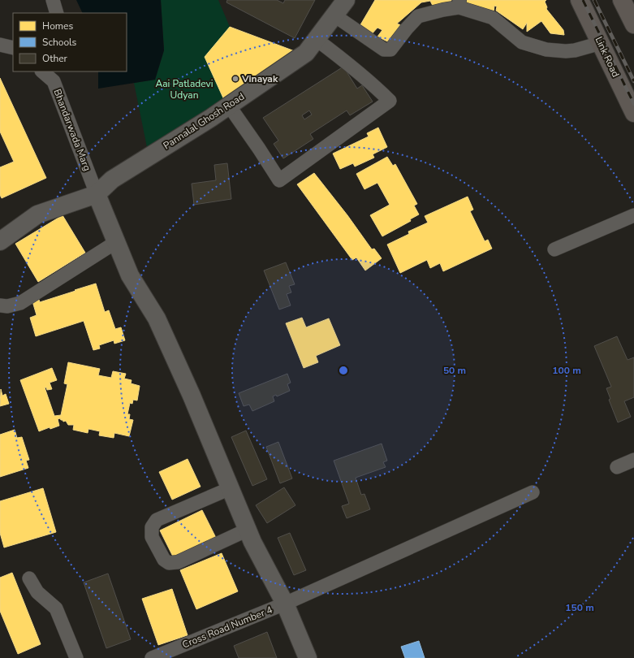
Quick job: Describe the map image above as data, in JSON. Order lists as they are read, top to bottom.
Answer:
{
  "streets": {
    "main road": ["Link Road"],
    "street": ["Pannalal Ghosh Road", "Bhandarwada Marg", "Cross Road Number 4"]
  },
  "crossings": [
    ["Pannalal Ghosh Road", "Bhandarwada Marg"]
  ],
  "parks": ["Aai Patladevi Udyan"],
  "places": ["Vinayak"],
  "legend": ["Homes", "Schools", "Other"],
  "rings": ["50 m", "100 m", "150 m"]
}
